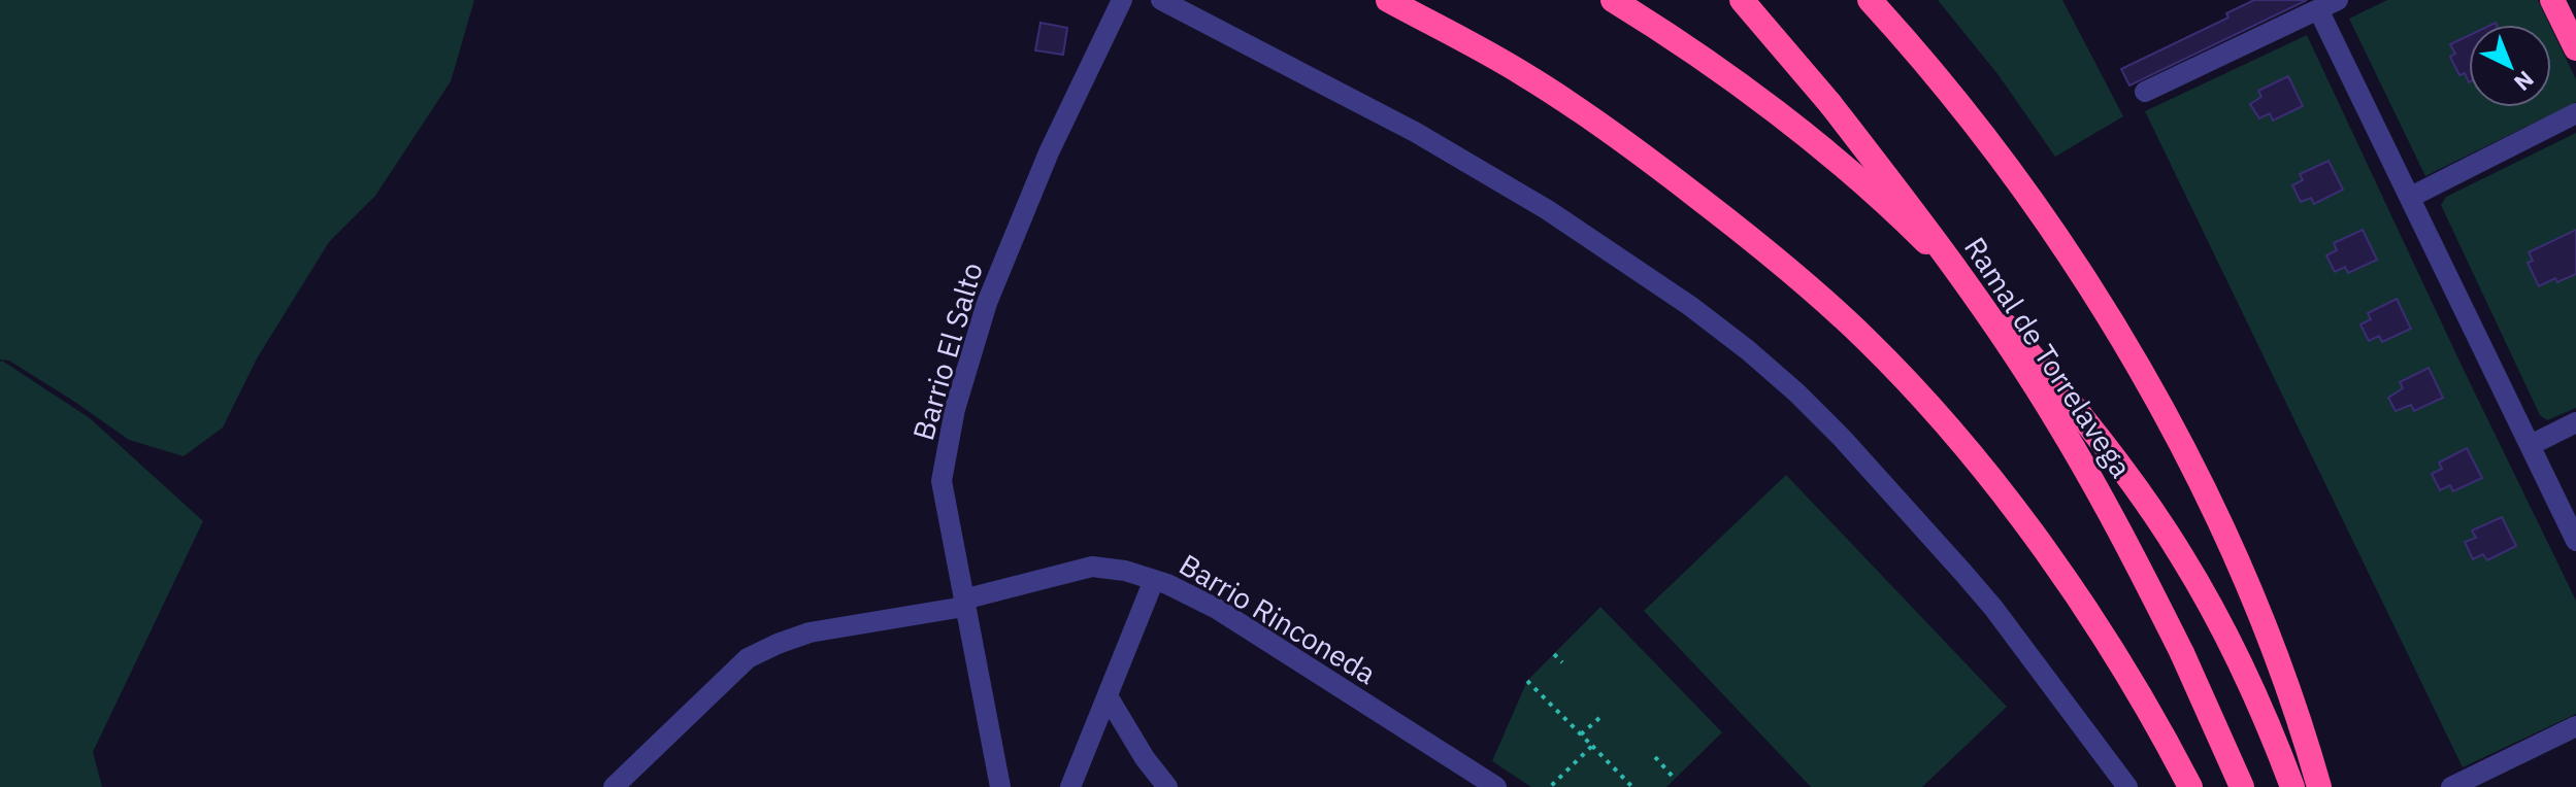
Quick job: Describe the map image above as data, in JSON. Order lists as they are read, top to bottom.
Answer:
{
  "streets": {
    "highway": ["Ramal de Torrelavega"],
    "street": ["Barrio El Salto", "Barrio Rinconeda"]
  },
  "crossings": [
    ["Barrio El Salto", "Barrio Rinconeda"]
  ],
  "north": "bottom right"
}
